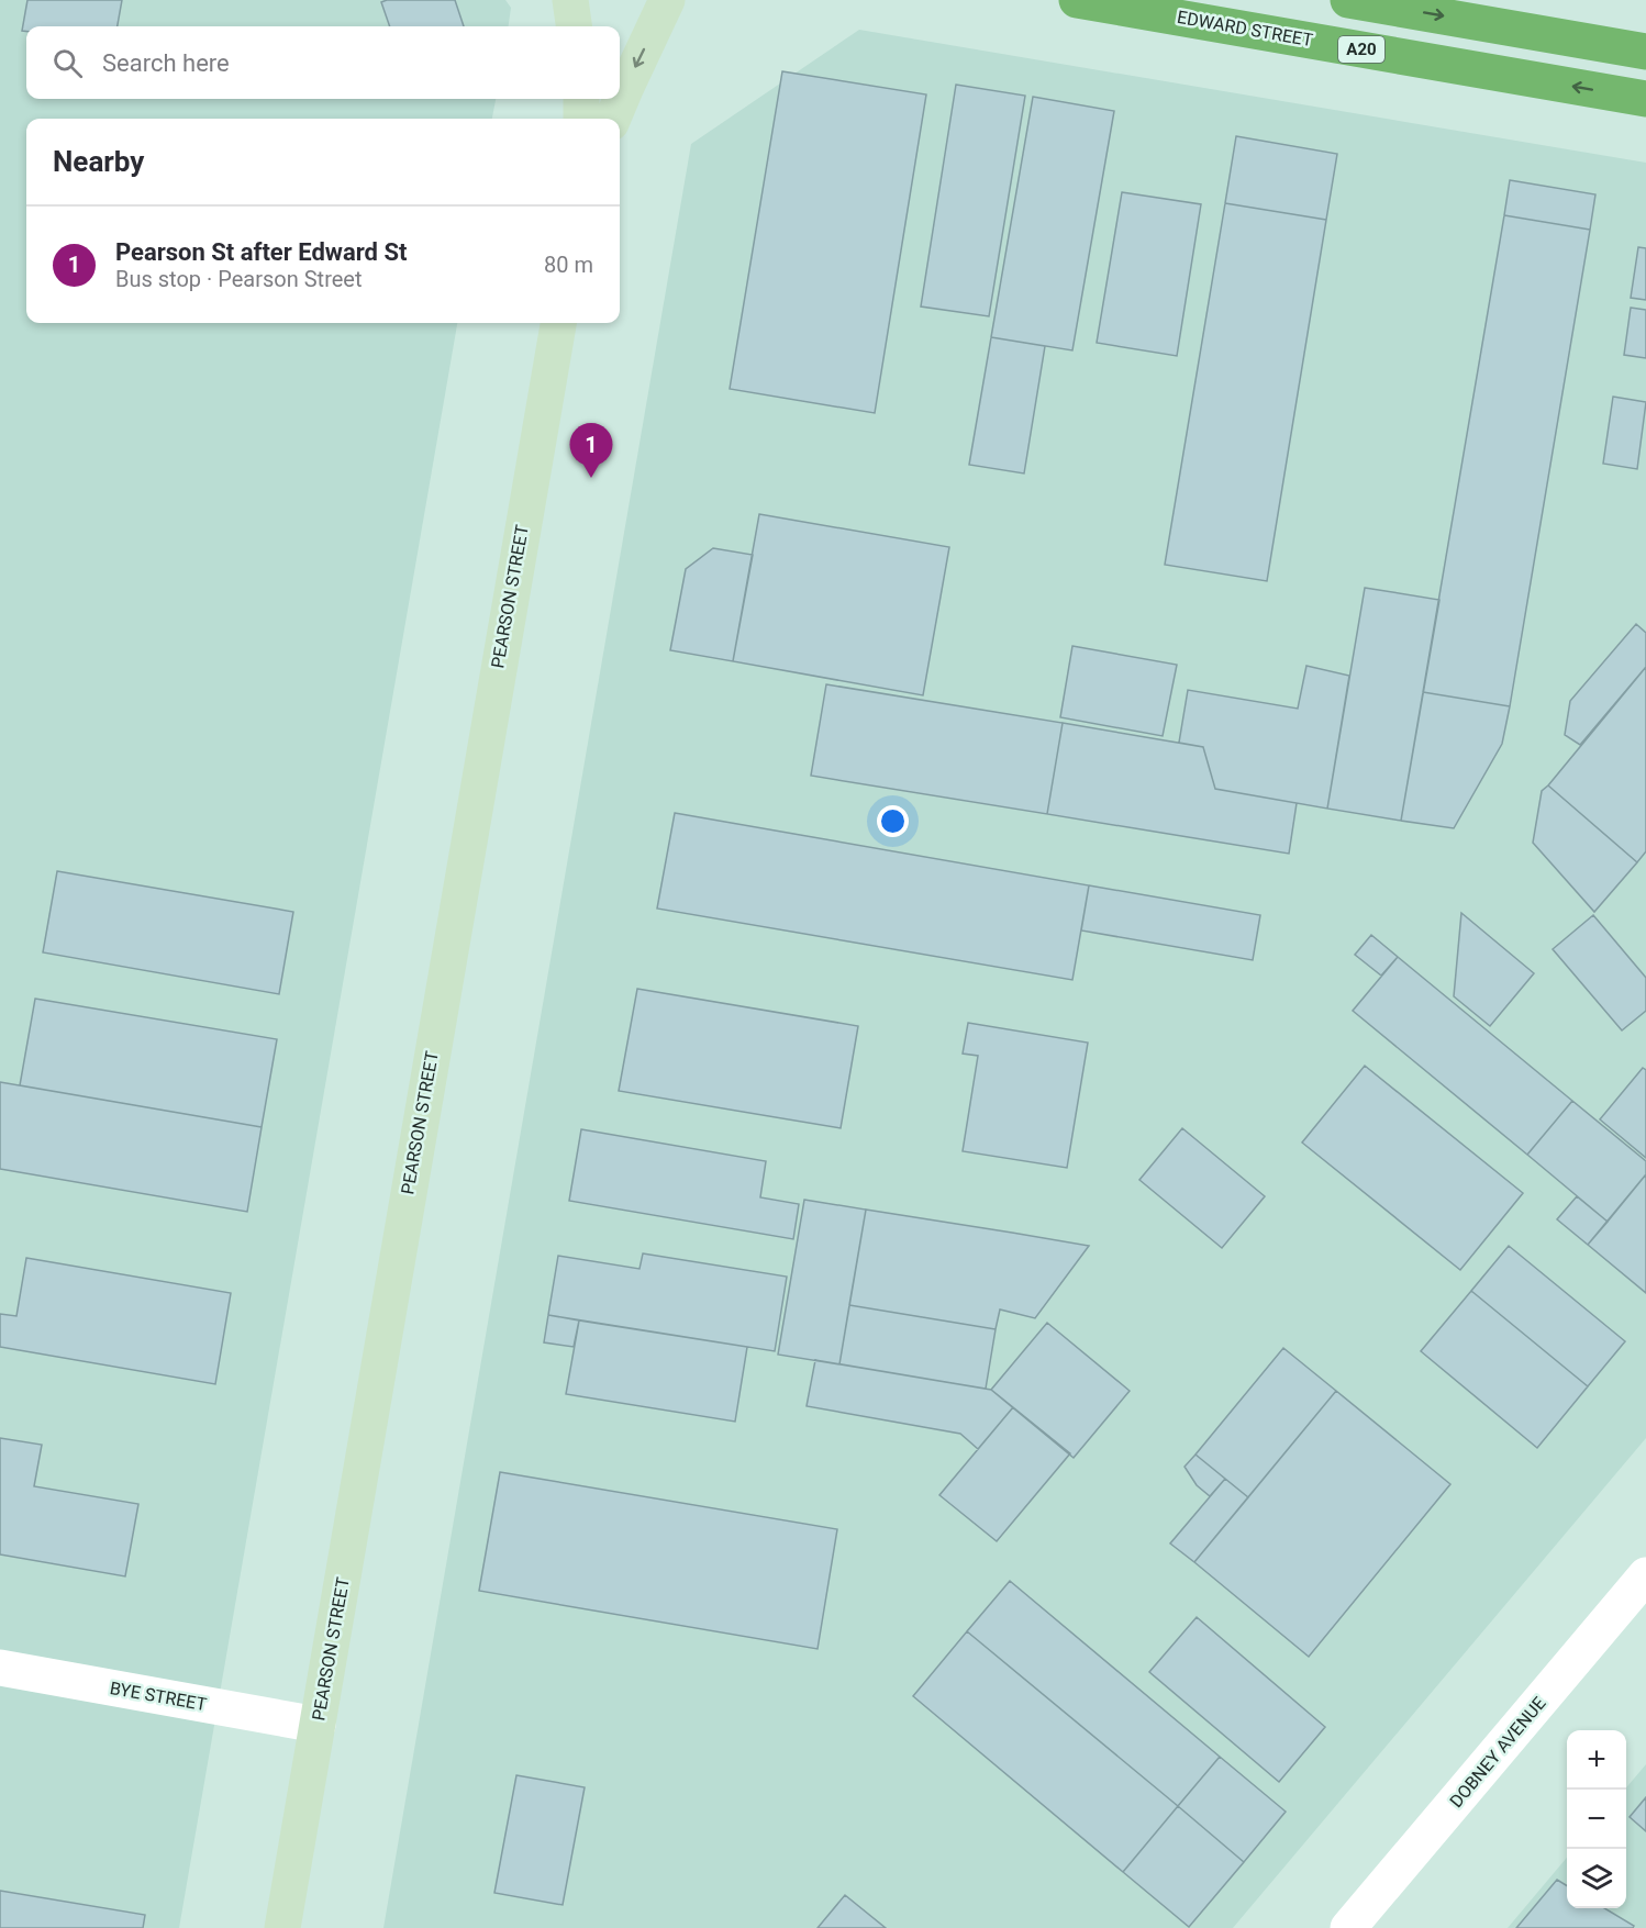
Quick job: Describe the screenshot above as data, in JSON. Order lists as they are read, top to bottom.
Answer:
{
  "streets": {
    "highway": ["EDWARD STREET", "A20"],
    "main road": ["PEARSON STREET"],
    "street": ["BYE STREET", "DOBNEY AVENUE"]
  },
  "crossings": [
    ["PEARSON STREET", "BYE STREET"]
  ],
  "page": {
    "search": "Search here",
    "heading": "Nearby",
    "list": [
      {
        "mark": "1",
        "name": "Pearson St after Edward St",
        "note": "Bus stop · Pearson Street",
        "value": "80 m"
      }
    ],
    "pins": "1",
    "map_buttons": ["+", "−"]
  }
}
